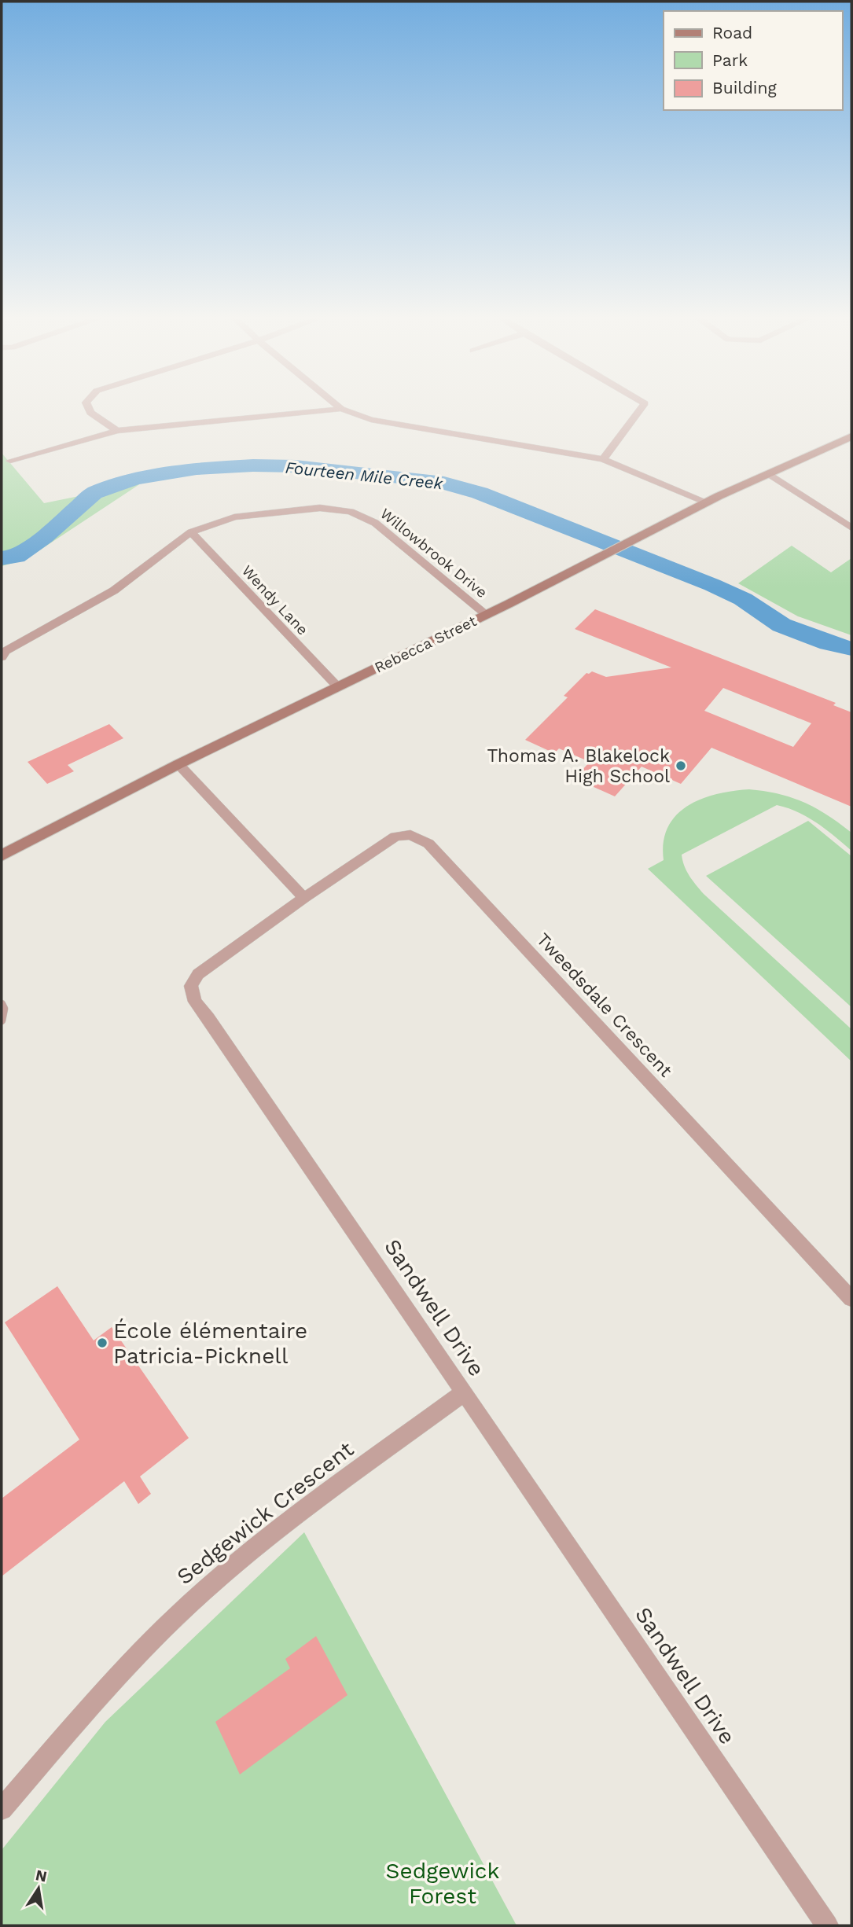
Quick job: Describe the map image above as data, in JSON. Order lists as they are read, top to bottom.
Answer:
{
  "streets": {
    "main road": ["Rebecca Street"],
    "street": [
      "Willowbrook Drive",
      "Wendy Lane",
      "Tweedsdale Crescent",
      "Sandwell Drive",
      "Sedgewick Crescent"
    ]
  },
  "crossings": [
    ["Willowbrook Drive", "Wendy Lane"],
    ["Willowbrook Drive", "Rebecca Street"],
    ["Wendy Lane", "Rebecca Street"],
    ["Tweedsdale Crescent", "Sandwell Drive"],
    ["Sandwell Drive", "Sedgewick Crescent"]
  ],
  "water": ["Fourteen Mile Creek"],
  "parks": ["Sedgewick Forest"],
  "places": ["Thomas A. Blakelock High School", "École élémentaire Patricia-Picknell"],
  "legend": ["Road", "Park", "Building"],
  "north": "top"
}
